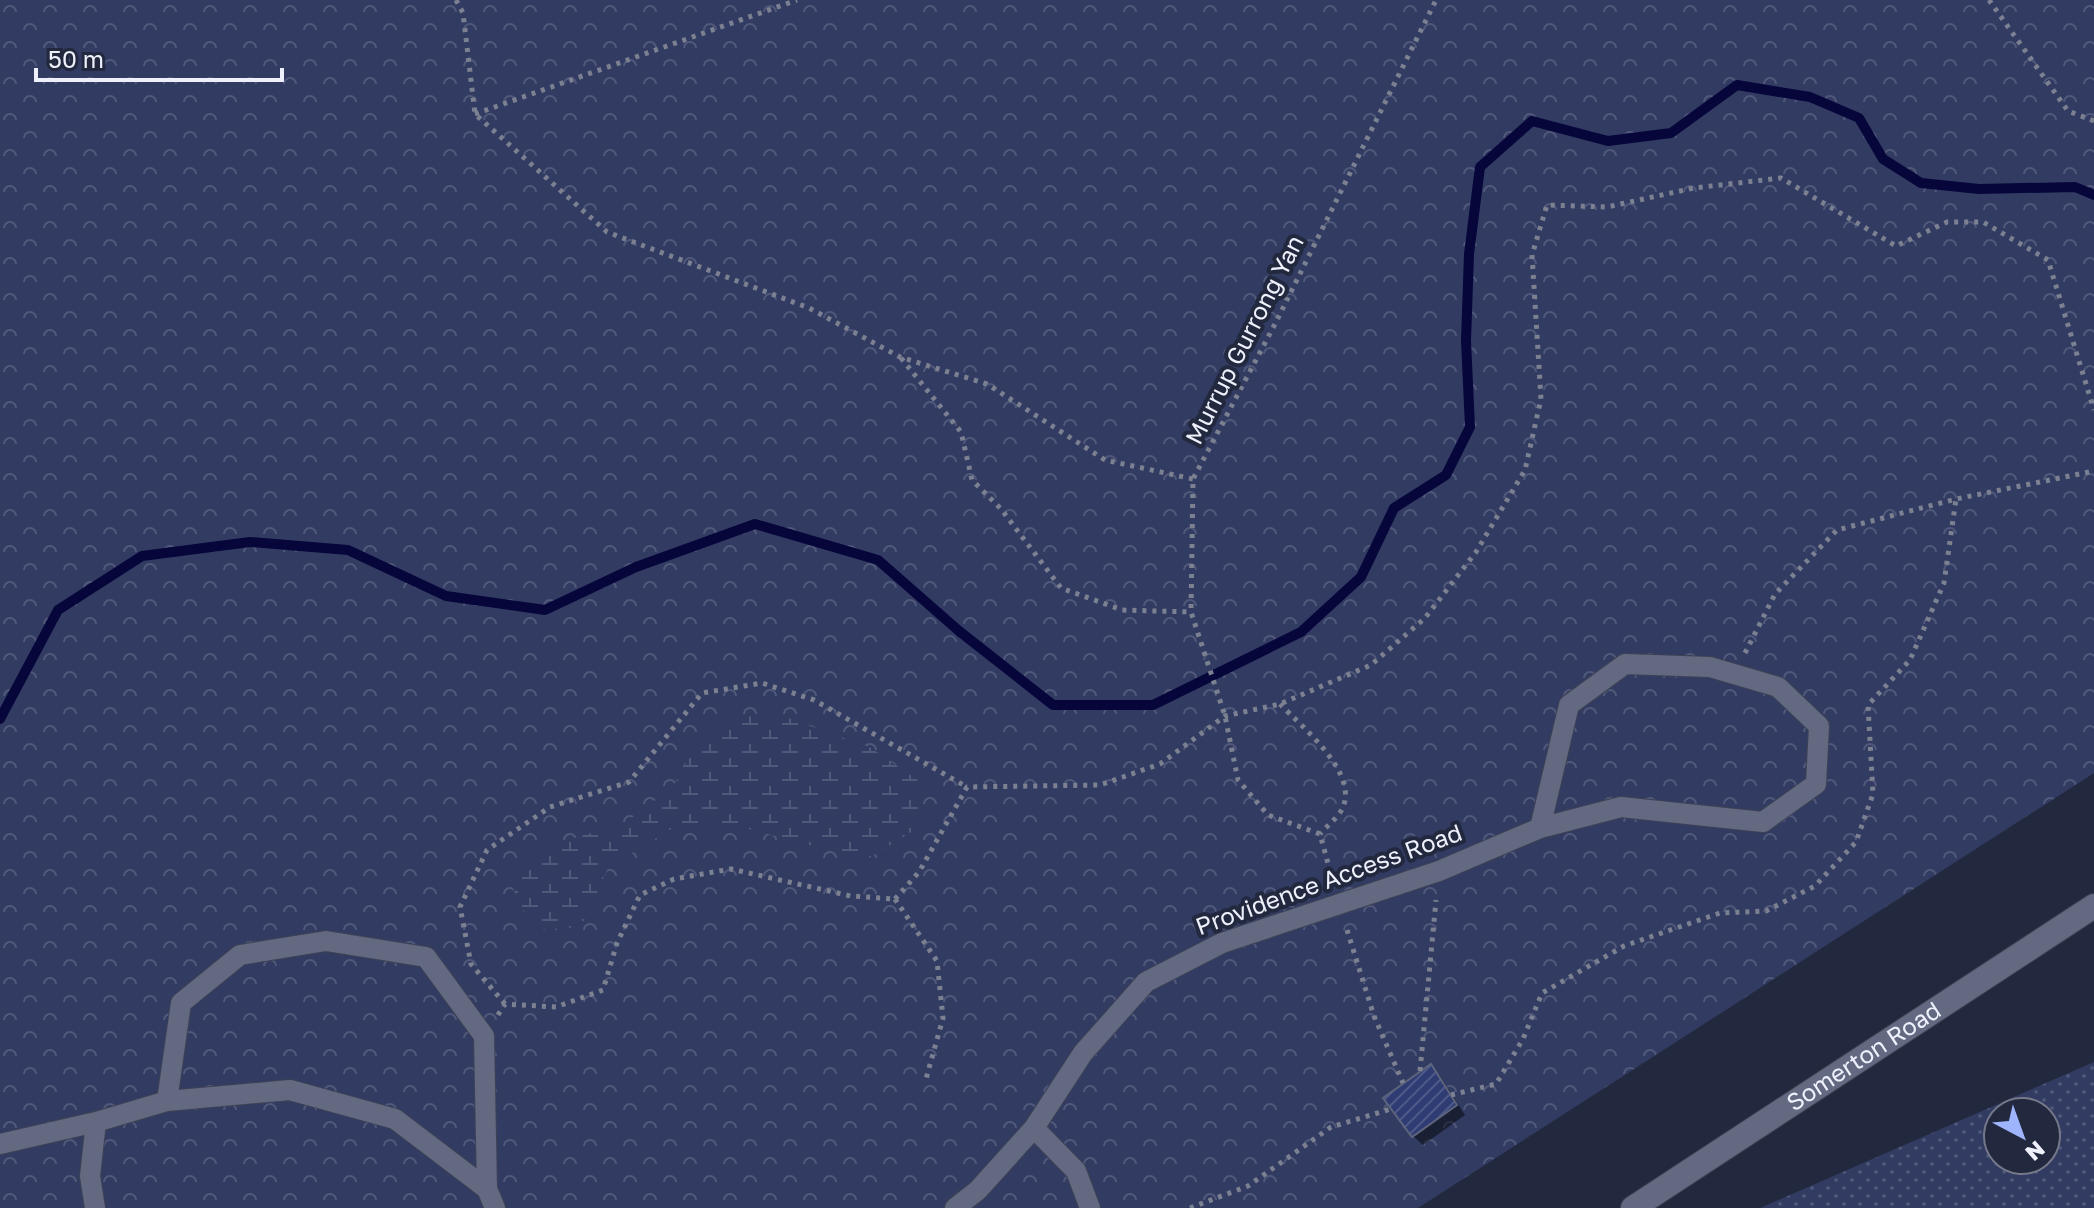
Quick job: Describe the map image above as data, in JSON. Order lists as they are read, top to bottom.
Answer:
{
  "streets": {
    "main road": ["Somerton Road"],
    "lane": ["Providence Access Road"],
    "path": ["Murrup Gurrong Yan"]
  },
  "scale_bar": "50 m",
  "north": "bottom right"
}
